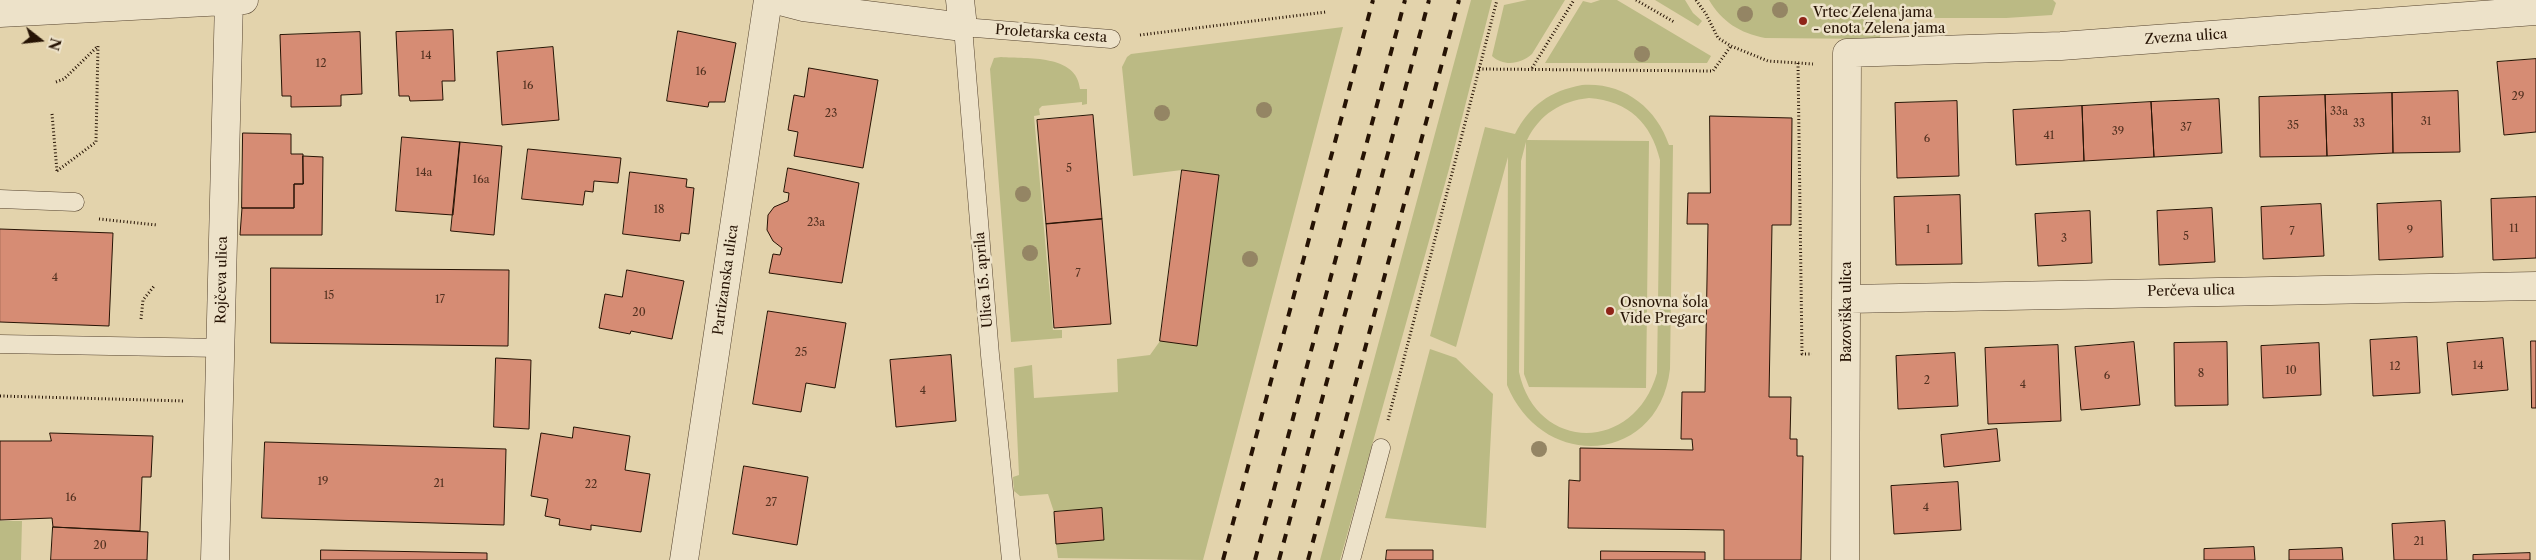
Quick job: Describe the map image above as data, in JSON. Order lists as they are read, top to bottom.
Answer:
{
  "streets": {
    "street": [
      "Proletarska cesta",
      "Zvezna ulica",
      "Rojčeva ulica",
      "Partizanska ulica",
      "Ulica 15. aprila",
      "Perčeva ulica",
      "Bazoviška ulica"
    ]
  },
  "crossings": [
    ["Proletarska cesta", "Ulica 15. aprila"],
    ["Zvezna ulica", "Bazoviška ulica"],
    ["Perčeva ulica", "Bazoviška ulica"]
  ],
  "places": ["Vrtec Zelena jama - enota Zelena jama", "Osnovna šola Vide Pregarc"],
  "house_numbers": [
    "14",
    "12",
    "16",
    "16",
    "29",
    "33a",
    "23",
    "31",
    "33",
    "35",
    "37",
    "39",
    "41",
    "6",
    "5",
    "14a",
    "16a",
    "18",
    "23a",
    "11",
    "1",
    "9",
    "7",
    "5",
    "3",
    "7",
    "4",
    "15",
    "17",
    "20",
    "25",
    "14",
    "12",
    "10",
    "8",
    "6",
    "2",
    "4",
    "4",
    "19",
    "21",
    "22",
    "16",
    "27",
    "4",
    "21",
    "20"
  ],
  "north": "right"
}
